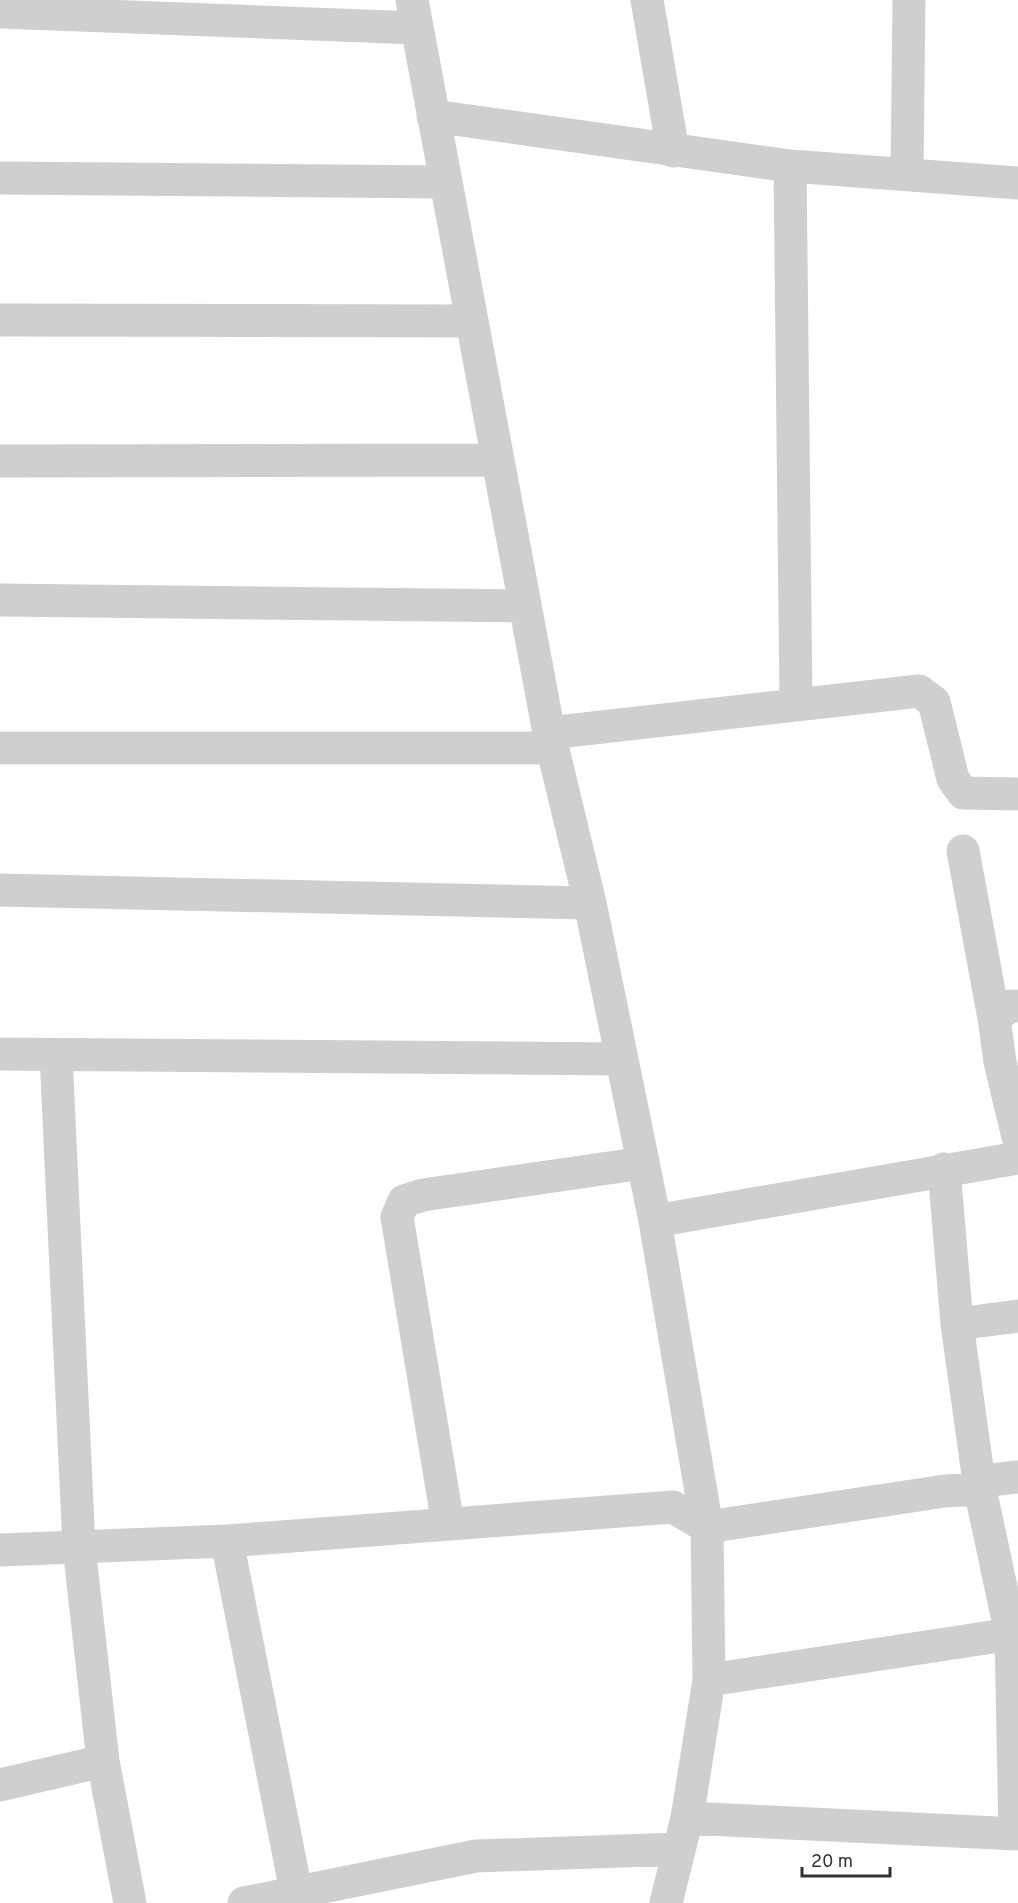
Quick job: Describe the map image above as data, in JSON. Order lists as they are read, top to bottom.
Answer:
{
  "scale_bar": "20 m"
}
